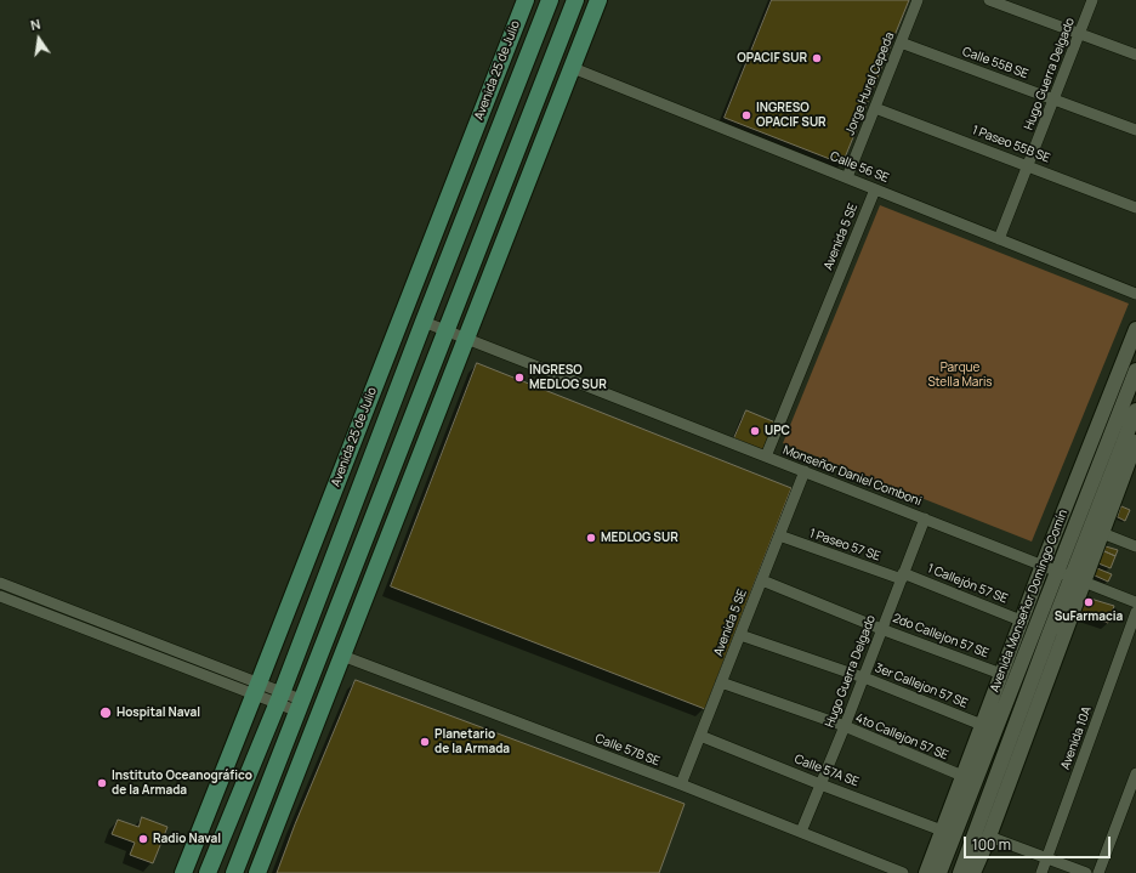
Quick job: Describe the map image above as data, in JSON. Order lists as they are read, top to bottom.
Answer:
{
  "streets": {
    "main road": ["Avenida 25 de Julio", "Avenida Monseñor Domingo Comín"],
    "street": [
      "Calle 55B SE",
      "Hugo Guerra Delgado",
      "Jorge Hurel Cepeda",
      "1 Paseo 55B SE",
      "Calle 56 SE",
      "Avenida 5 SE",
      "Monseñor Daniel Comboni",
      "1 Paseo 57 SE",
      "1 Callejón 57 SE",
      "2do Callejon 57 SE",
      "3er Callejon 57 SE",
      "4to Callejon 57 SE",
      "Avenida 10A",
      "Calle 57B SE",
      "Calle 57A SE"
    ]
  },
  "crossings": [
    ["Calle 55B SE", "Hugo Guerra Delgado"],
    ["Calle 55B SE", "Jorge Hurel Cepeda"],
    ["Avenida 25 de Julio", "Monseñor Daniel Comboni"],
    ["Hugo Guerra Delgado", "1 Paseo 55B SE"],
    ["Hugo Guerra Delgado", "Calle 56 SE"],
    ["Hugo Guerra Delgado", "Monseñor Daniel Comboni"],
    ["Hugo Guerra Delgado", "1 Paseo 57 SE"],
    ["Hugo Guerra Delgado", "1 Callejón 57 SE"],
    ["Hugo Guerra Delgado", "2do Callejon 57 SE"],
    ["Hugo Guerra Delgado", "3er Callejon 57 SE"],
    ["Hugo Guerra Delgado", "4to Callejon 57 SE"],
    ["Hugo Guerra Delgado", "Calle 57B SE"],
    ["Hugo Guerra Delgado", "Calle 57A SE"],
    ["Jorge Hurel Cepeda", "1 Paseo 55B SE"],
    ["Jorge Hurel Cepeda", "Calle 56 SE"],
    ["Calle 56 SE", "Avenida 5 SE"],
    ["Avenida 5 SE", "Monseñor Daniel Comboni"],
    ["Avenida 5 SE", "1 Paseo 57 SE"],
    ["Avenida 5 SE", "2do Callejon 57 SE"],
    ["Avenida 5 SE", "3er Callejon 57 SE"],
    ["Avenida 5 SE", "4to Callejon 57 SE"],
    ["Avenida 5 SE", "Calle 57B SE"],
    ["Avenida 5 SE", "Calle 57A SE"],
    ["Monseñor Daniel Comboni", "Avenida Monseñor Domingo Comín"],
    ["1 Paseo 57 SE", "1 Callejón 57 SE"],
    ["1 Callejón 57 SE", "Avenida Monseñor Domingo Comín"],
    ["Avenida Monseñor Domingo Comín", "2do Callejon 57 SE"],
    ["Avenida Monseñor Domingo Comín", "3er Callejon 57 SE"],
    ["Avenida Monseñor Domingo Comín", "4to Callejon 57 SE"],
    ["Avenida Monseñor Domingo Comín", "Calle 57A SE"]
  ],
  "parks": ["Parque Stella Maris"],
  "places": [
    "OPACIF SUR",
    "INGRESO OPACIF SUR",
    "INGRESO MEDLOG SUR",
    "UPC",
    "MEDLOG SUR",
    "SuFarmacia",
    "Hospital Naval",
    "Planetario de la Armada",
    "Instituto Oceanográfico de la Armada",
    "Radio Naval"
  ],
  "scale_bar": "100 m",
  "north": "top"
}
